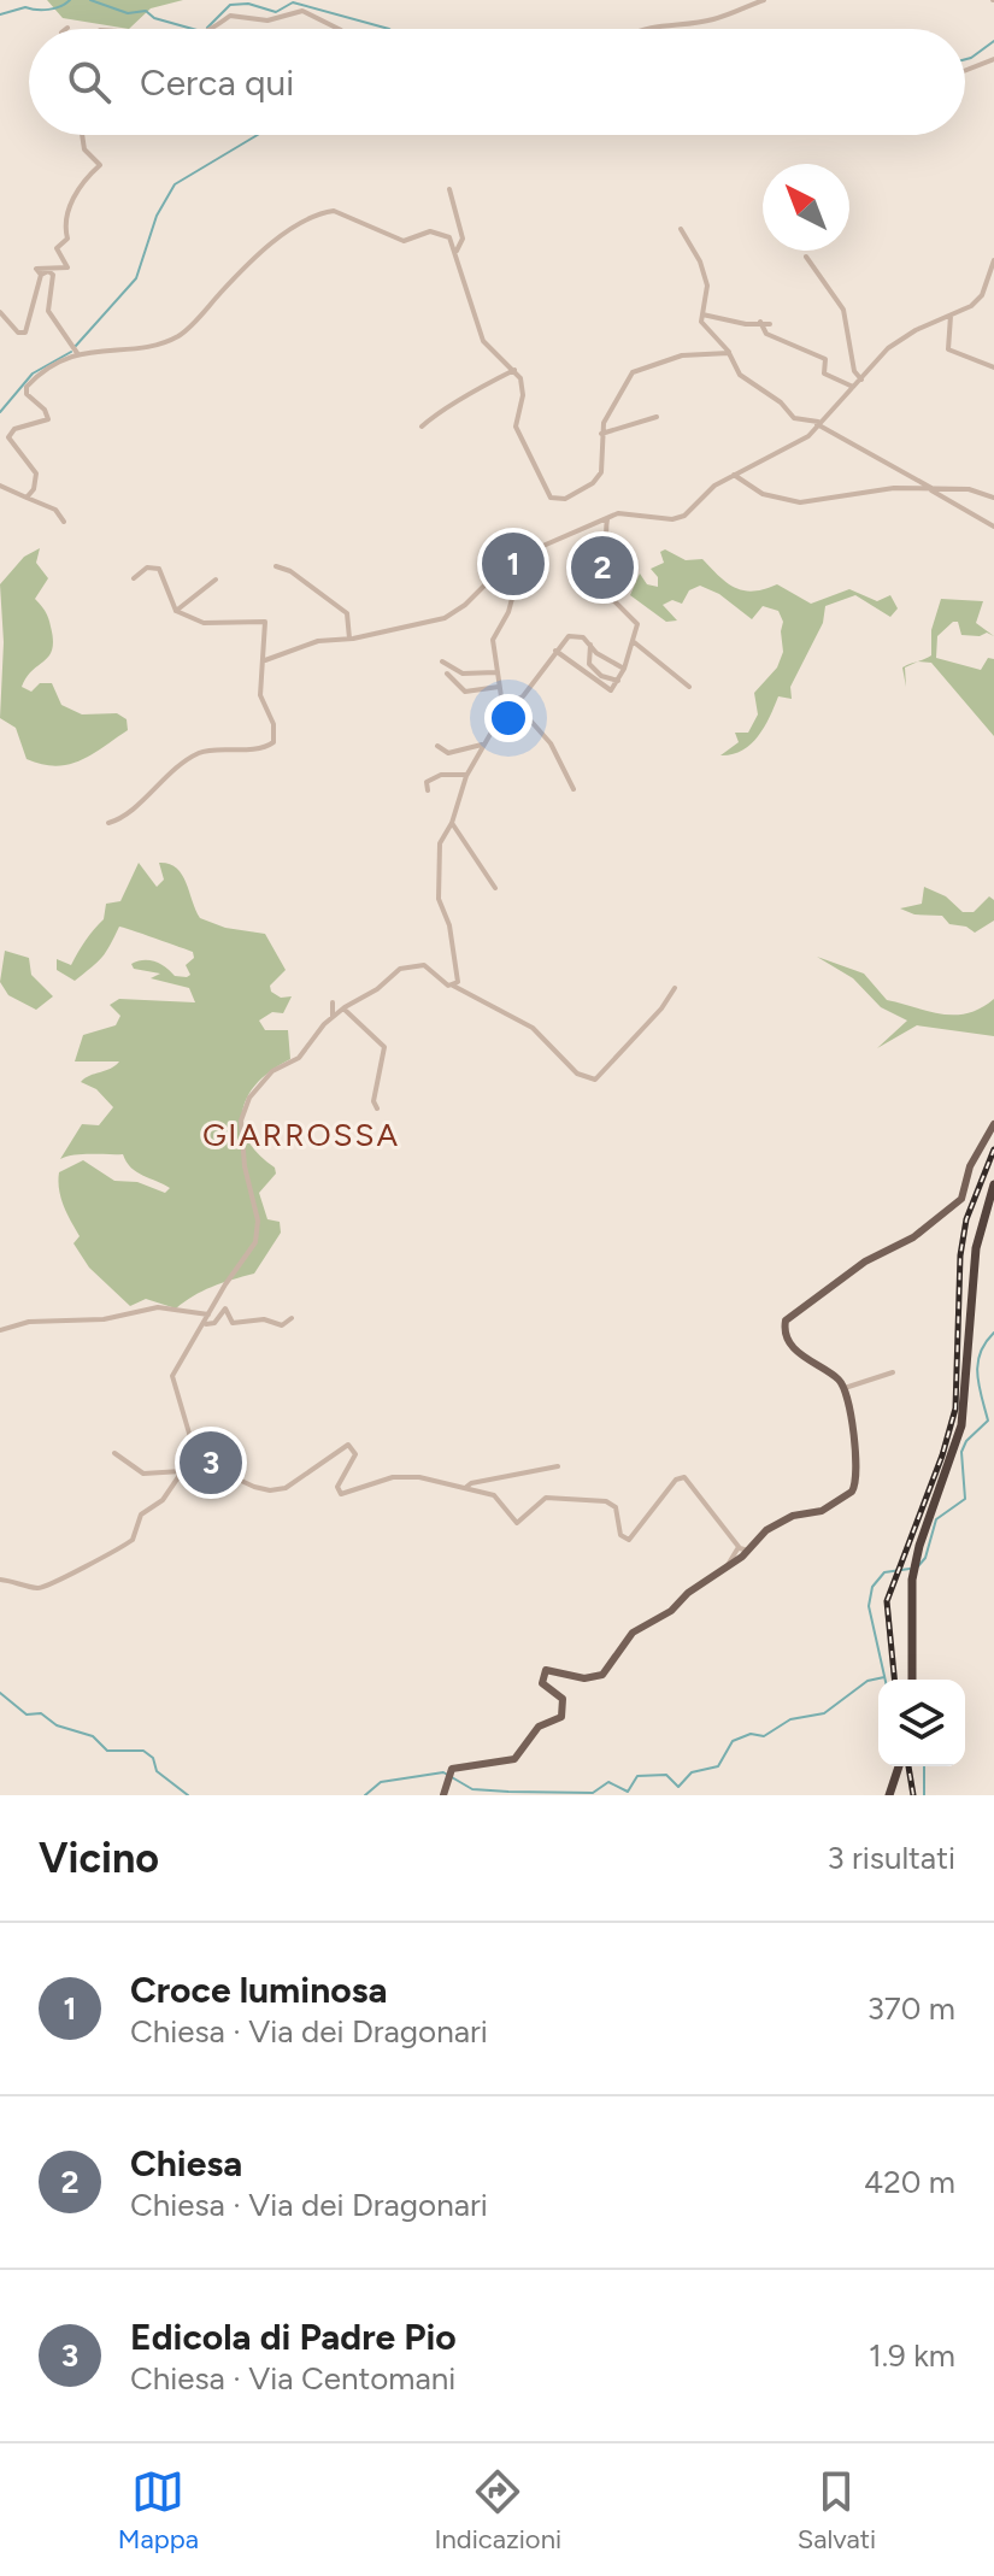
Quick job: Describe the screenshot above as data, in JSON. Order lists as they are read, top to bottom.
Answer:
{
  "districts": ["GIARROSSA"],
  "north": "top left",
  "page": {
    "search": "Cerca qui",
    "pins": ["1", "2", "3"],
    "heading": ["Vicino", "3 risultati"],
    "list": [
      {
        "mark": "1",
        "name": "Croce luminosa",
        "note": "Chiesa · Via dei Dragonari",
        "value": "370 m"
      },
      {
        "mark": "2",
        "name": "Chiesa",
        "note": "Chiesa · Via dei Dragonari",
        "value": "420 m"
      },
      {
        "mark": "3",
        "name": "Edicola di Padre Pio",
        "note": "Chiesa · Via Centomani",
        "value": "1.9 km"
      }
    ],
    "nav": ["Mappa", "Indicazioni", "Salvati"]
  }
}
